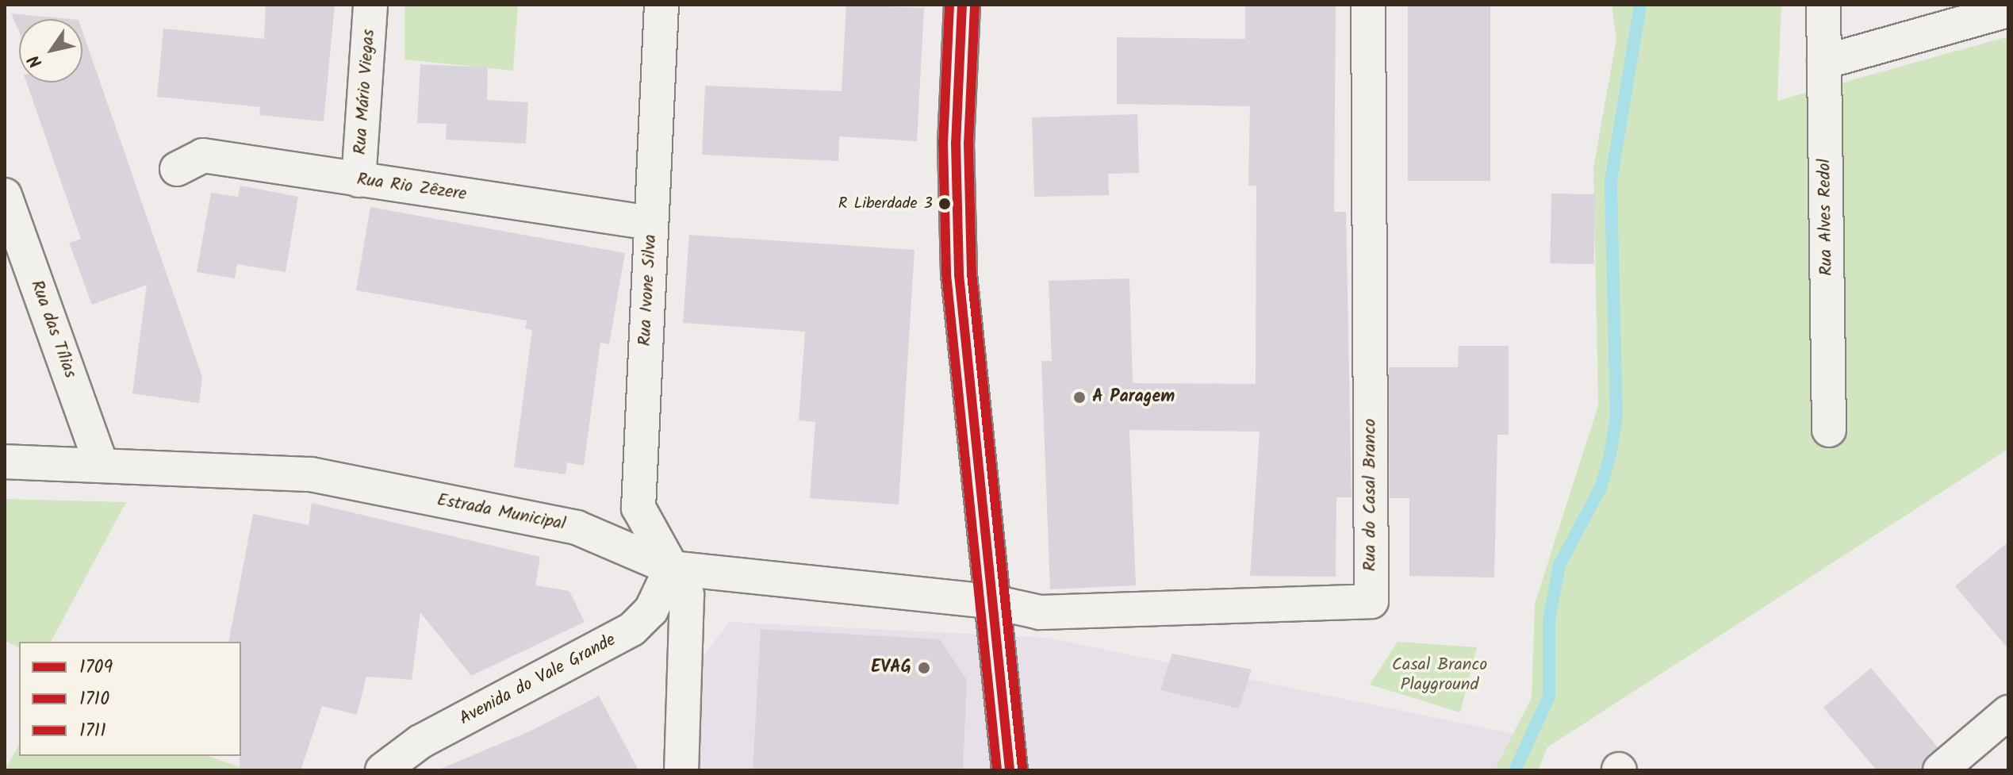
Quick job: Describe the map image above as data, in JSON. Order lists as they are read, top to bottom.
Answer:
{
  "streets": {
    "street": [
      "Rua Mário Viegas",
      "Rua Rio Zêzere",
      "Rua Alves Redol",
      "Rua Ivone Silva",
      "Rua das Tílias",
      "Rua do Casal Branco",
      "Estrada Municipal",
      "Avenida do Vale Grande"
    ]
  },
  "crossings": [
    ["Rua Mário Viegas", "Rua Rio Zêzere"],
    ["Rua Rio Zêzere", "Rua Ivone Silva"],
    ["Rua Ivone Silva", "Estrada Municipal"],
    ["Rua Ivone Silva", "Avenida do Vale Grande"],
    ["Rua das Tílias", "Estrada Municipal"],
    ["Rua do Casal Branco", "Estrada Municipal"],
    ["Estrada Municipal", "Avenida do Vale Grande"]
  ],
  "parks": ["Casal Branco Playground"],
  "places": ["R Liberdade 3", "A Paragem", "EVAG"],
  "lines": ["transit line 1709", "transit line 1710", "transit line 1711"],
  "legend": ["1709", "1710", "1711"],
  "north": "bottom left"
}
